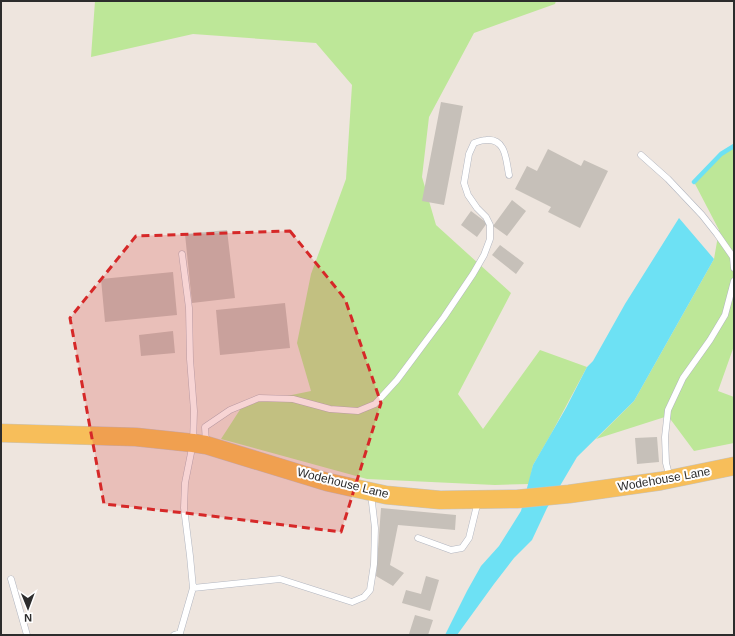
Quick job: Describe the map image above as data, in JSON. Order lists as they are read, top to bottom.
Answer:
{
  "streets": {
    "main road": ["Wodehouse Lane"]
  },
  "north": "bottom"
}
